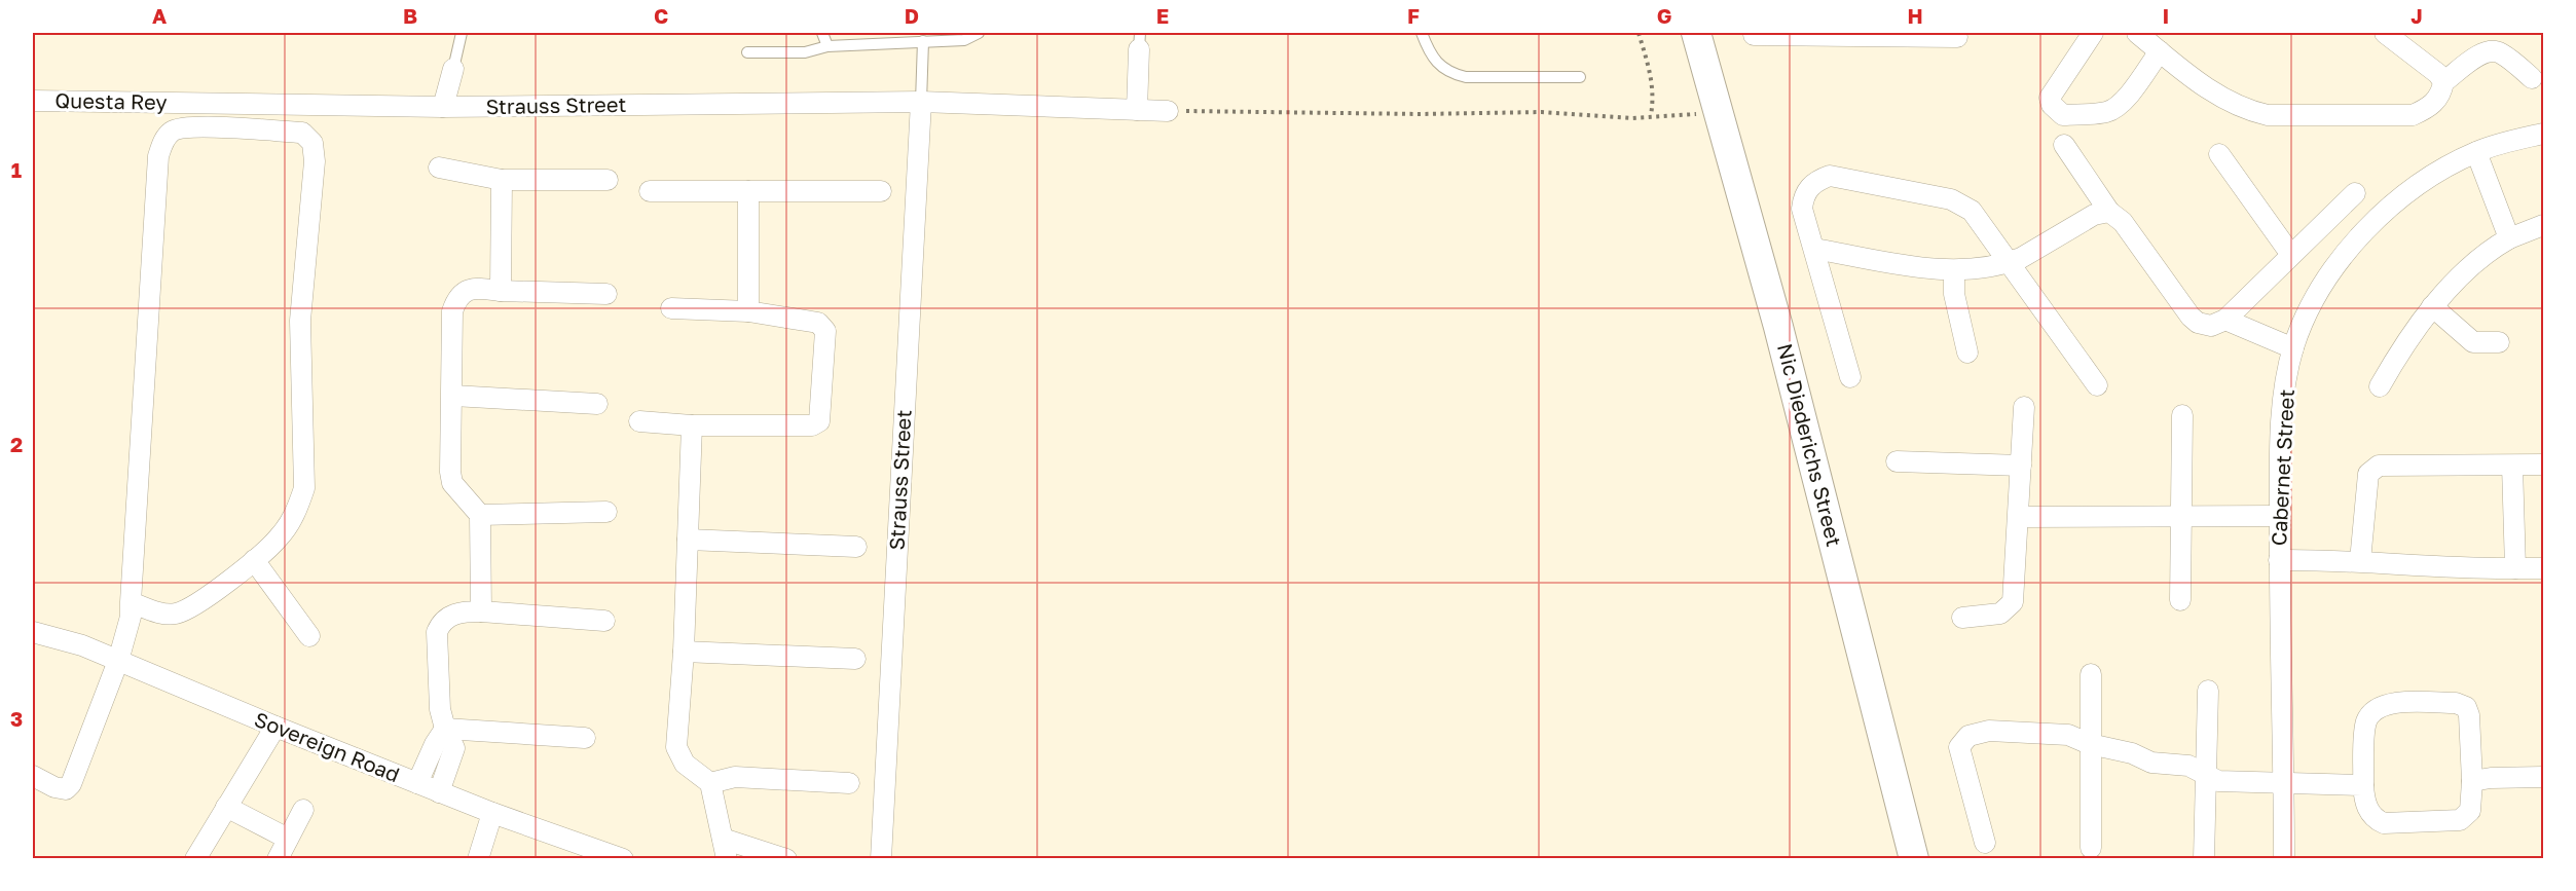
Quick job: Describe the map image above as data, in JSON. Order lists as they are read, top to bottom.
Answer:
{
  "streets": {
    "street": [
      "Questa Rey",
      "Strauss Street",
      "Nic Diederichs Street",
      "Cabernet Street",
      "Sovereign Road"
    ]
  },
  "crossings": [
    ["Questa Rey", "Strauss Street"]
  ],
  "grid": {
    "columns": [
      "A",
      "B",
      "C",
      "D",
      "E",
      "F",
      "G",
      "H",
      "I",
      "J"
    ],
    "rows": ["1", "2", "3"]
  }
}
